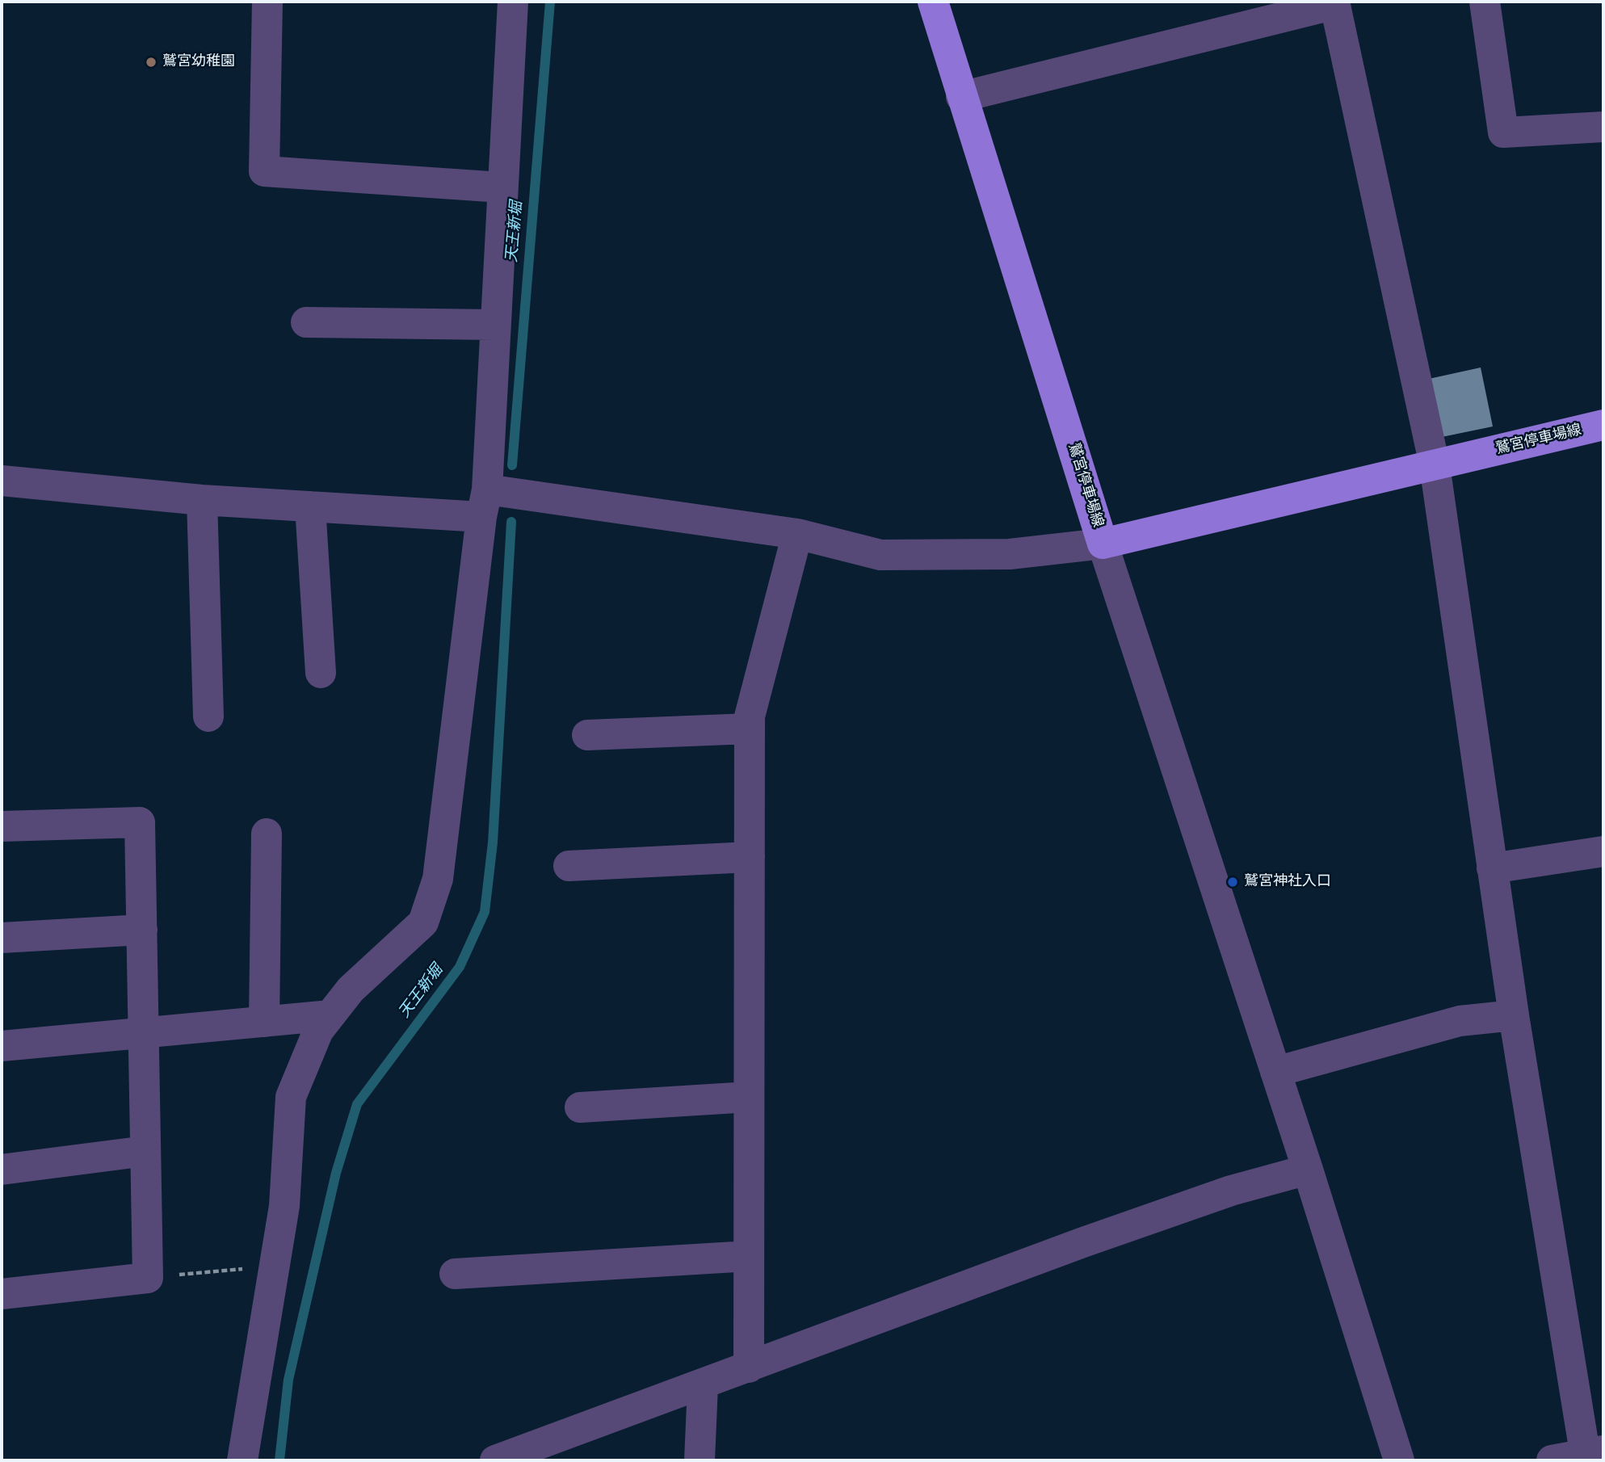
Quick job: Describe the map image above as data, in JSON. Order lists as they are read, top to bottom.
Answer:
{
  "streets": {
    "main road": ["鷲宮停車場線"]
  },
  "water": ["天王新堀"],
  "places": ["鷲宮幼稚園", "鷲宮神社入口"]
}
